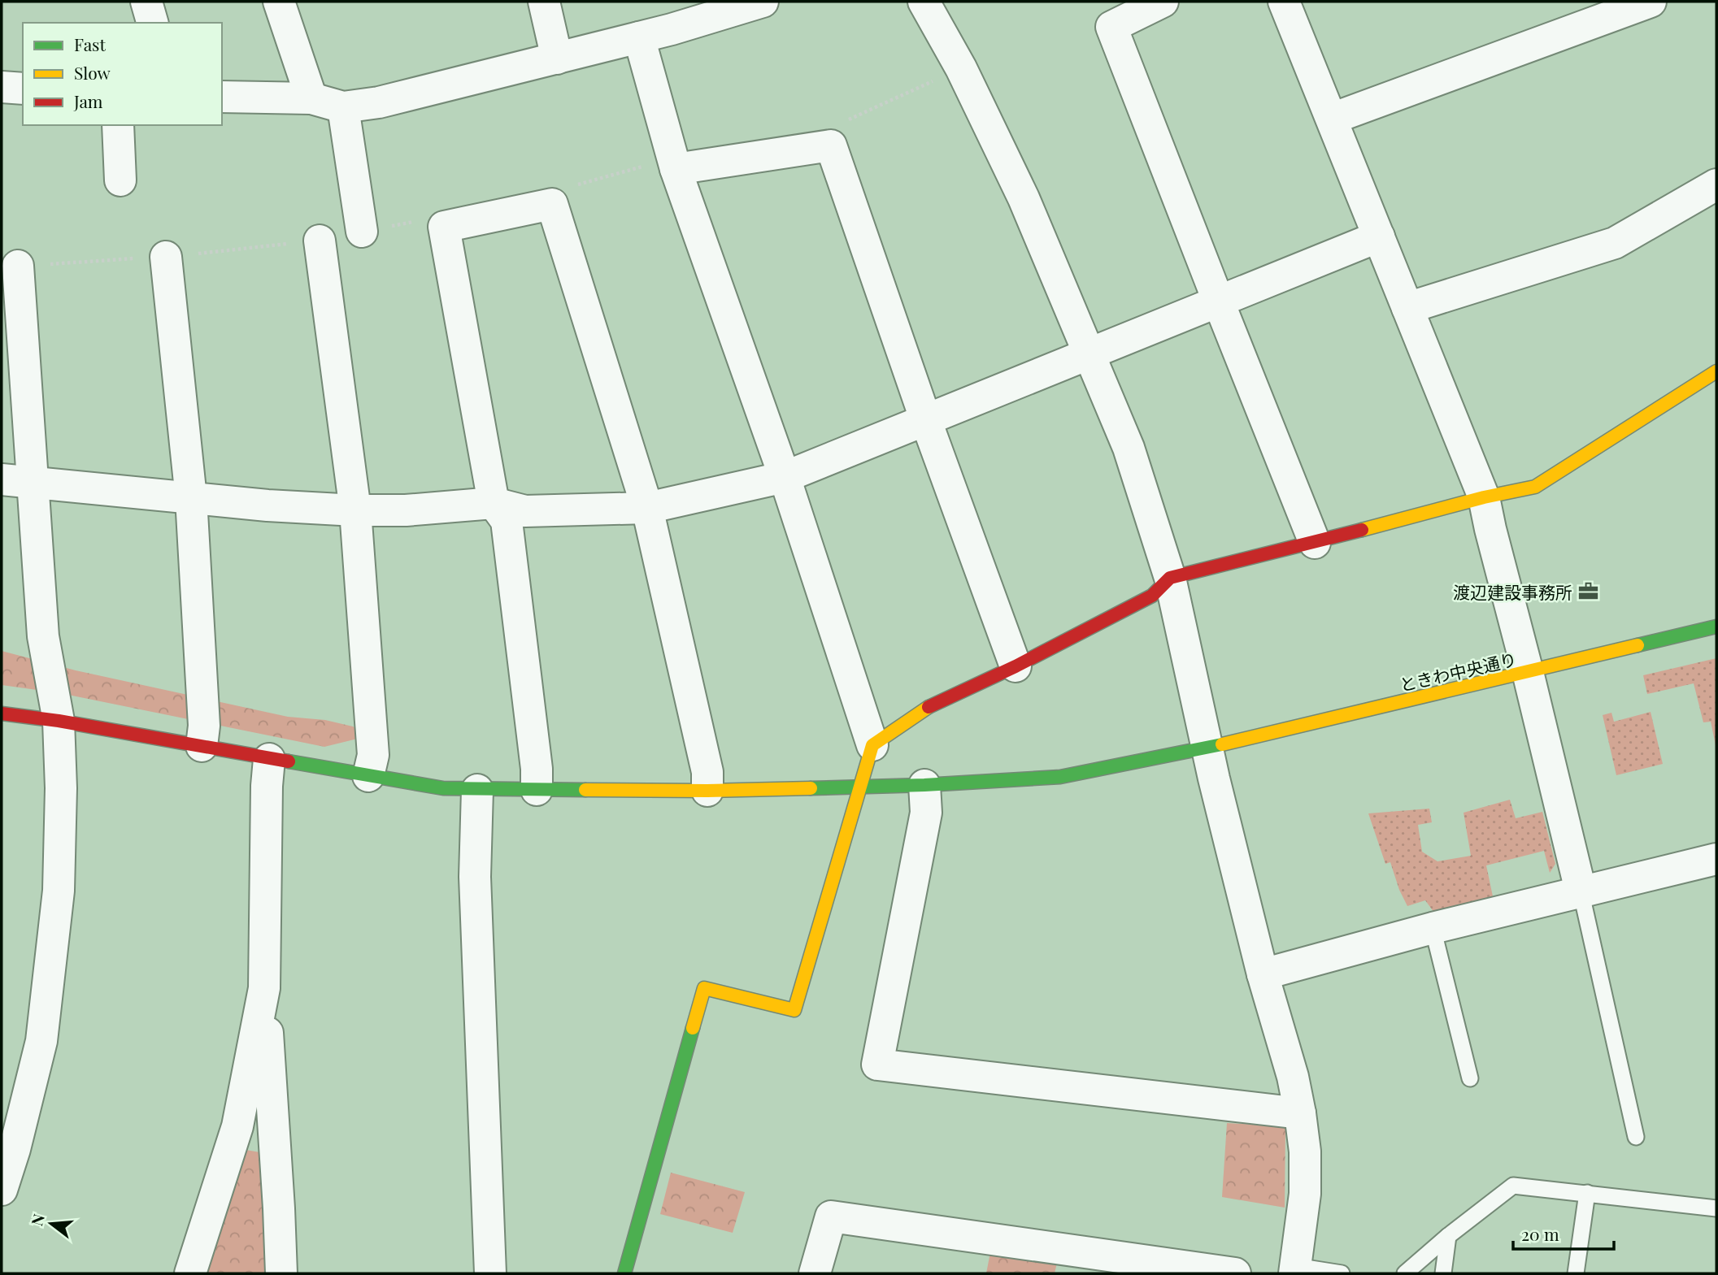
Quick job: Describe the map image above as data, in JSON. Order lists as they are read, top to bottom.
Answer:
{
  "streets": {
    "street": ["ときわ中央通り"]
  },
  "places": {
    "office": ["渡辺建設事務所"]
  },
  "legend": ["Fast", "Slow", "Jam"],
  "scale_bar": "20 m",
  "north": "left"
}
